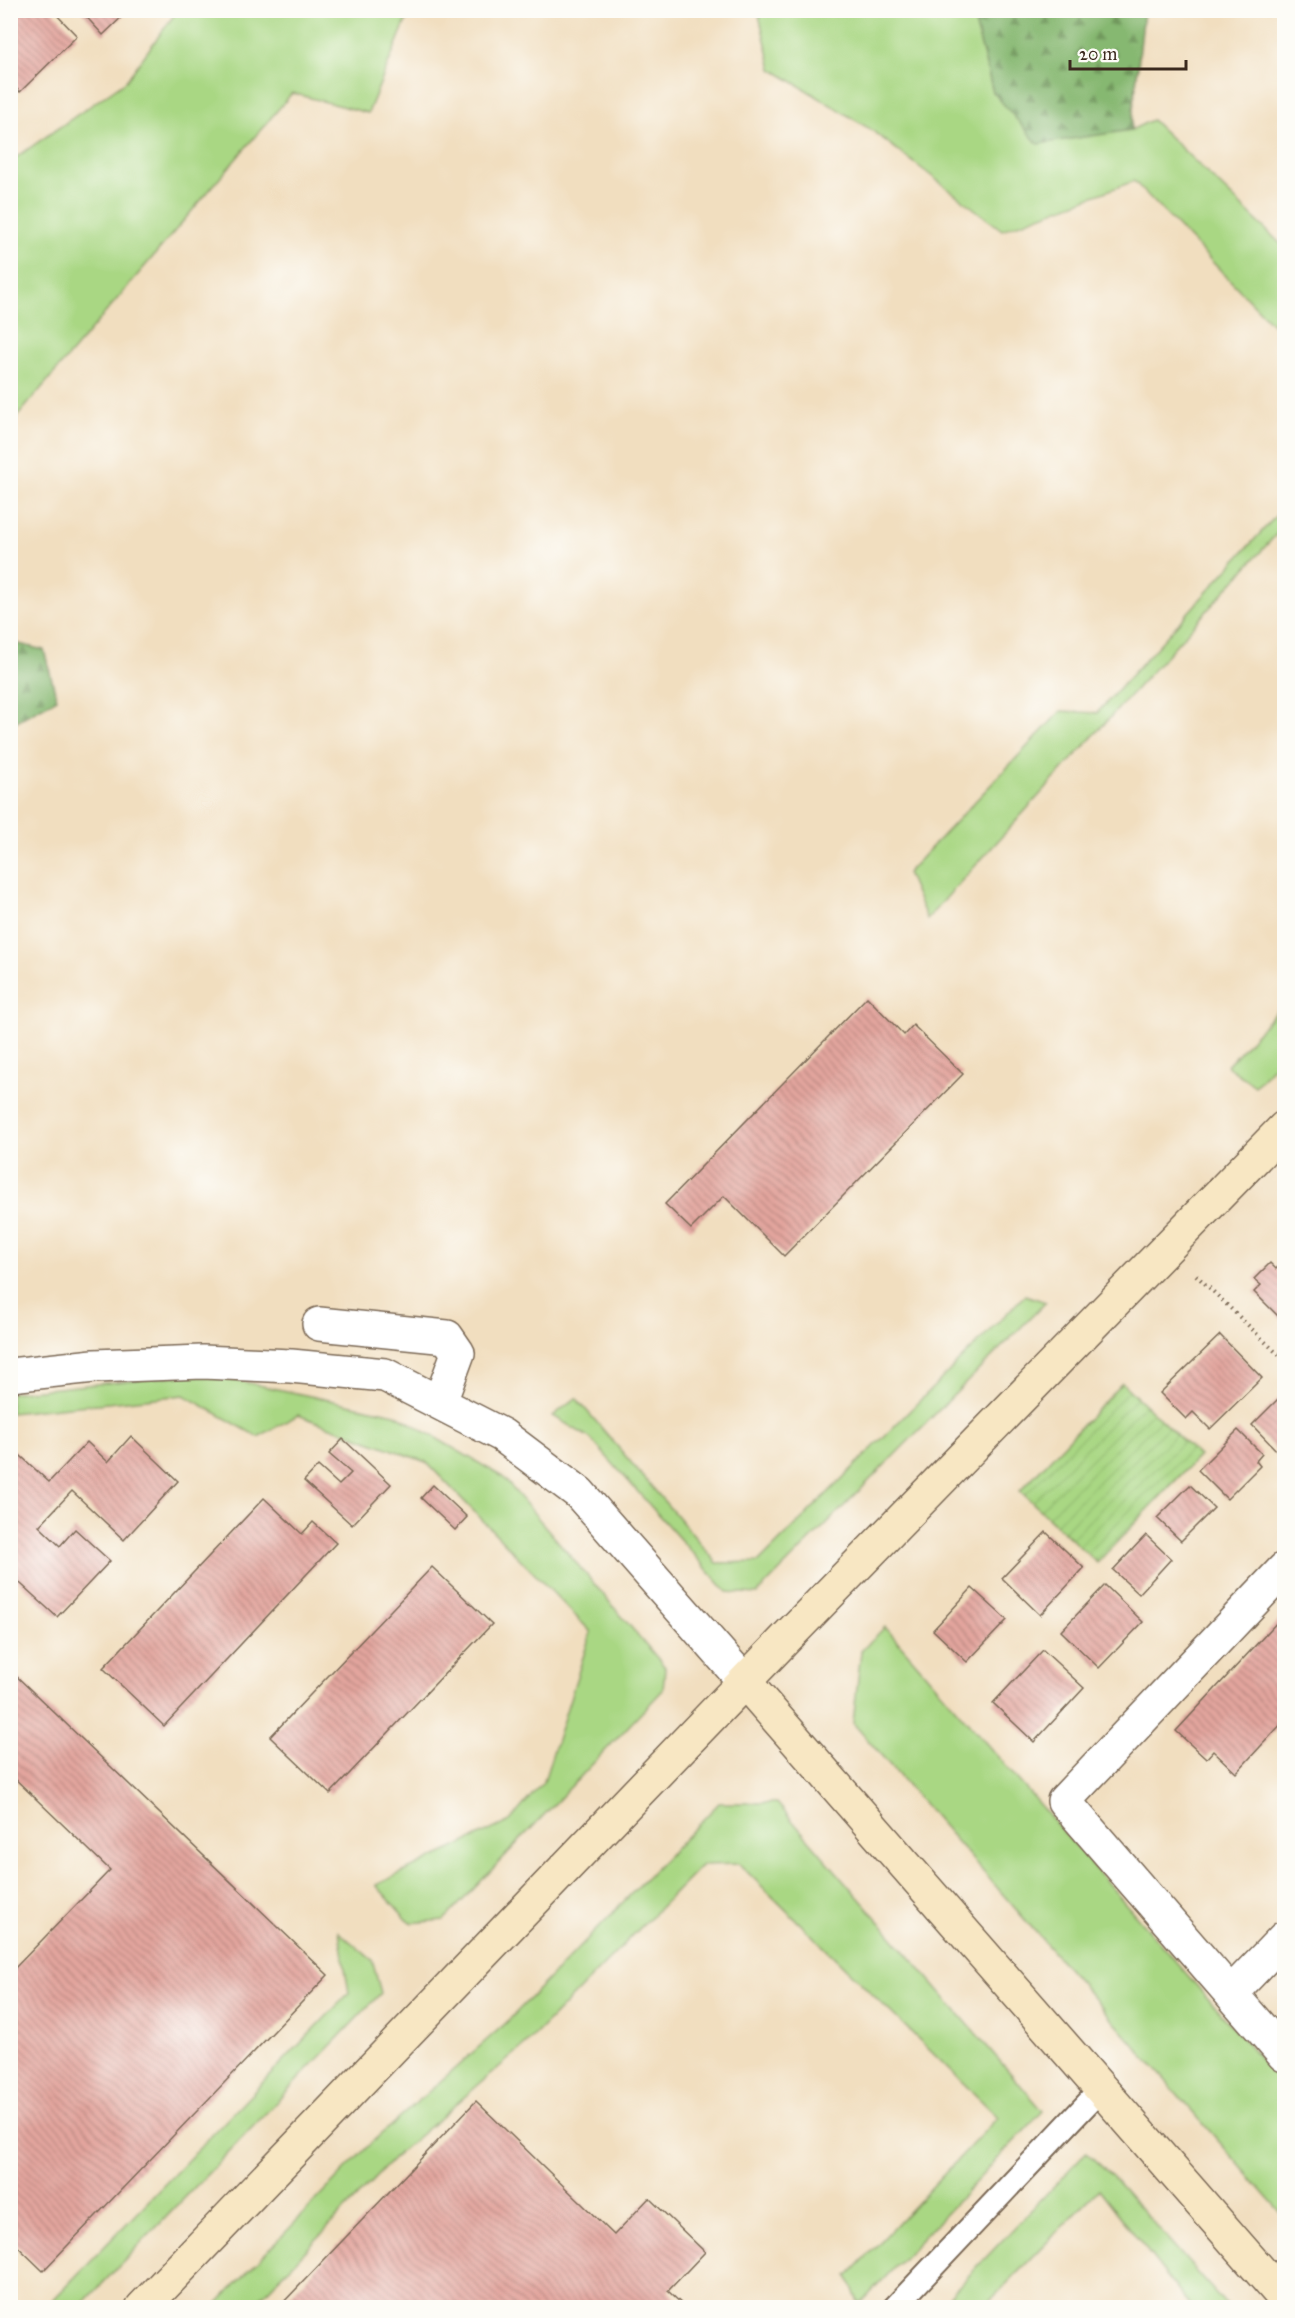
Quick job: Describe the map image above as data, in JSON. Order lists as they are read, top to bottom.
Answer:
{
  "scale_bar": "20 m"
}
